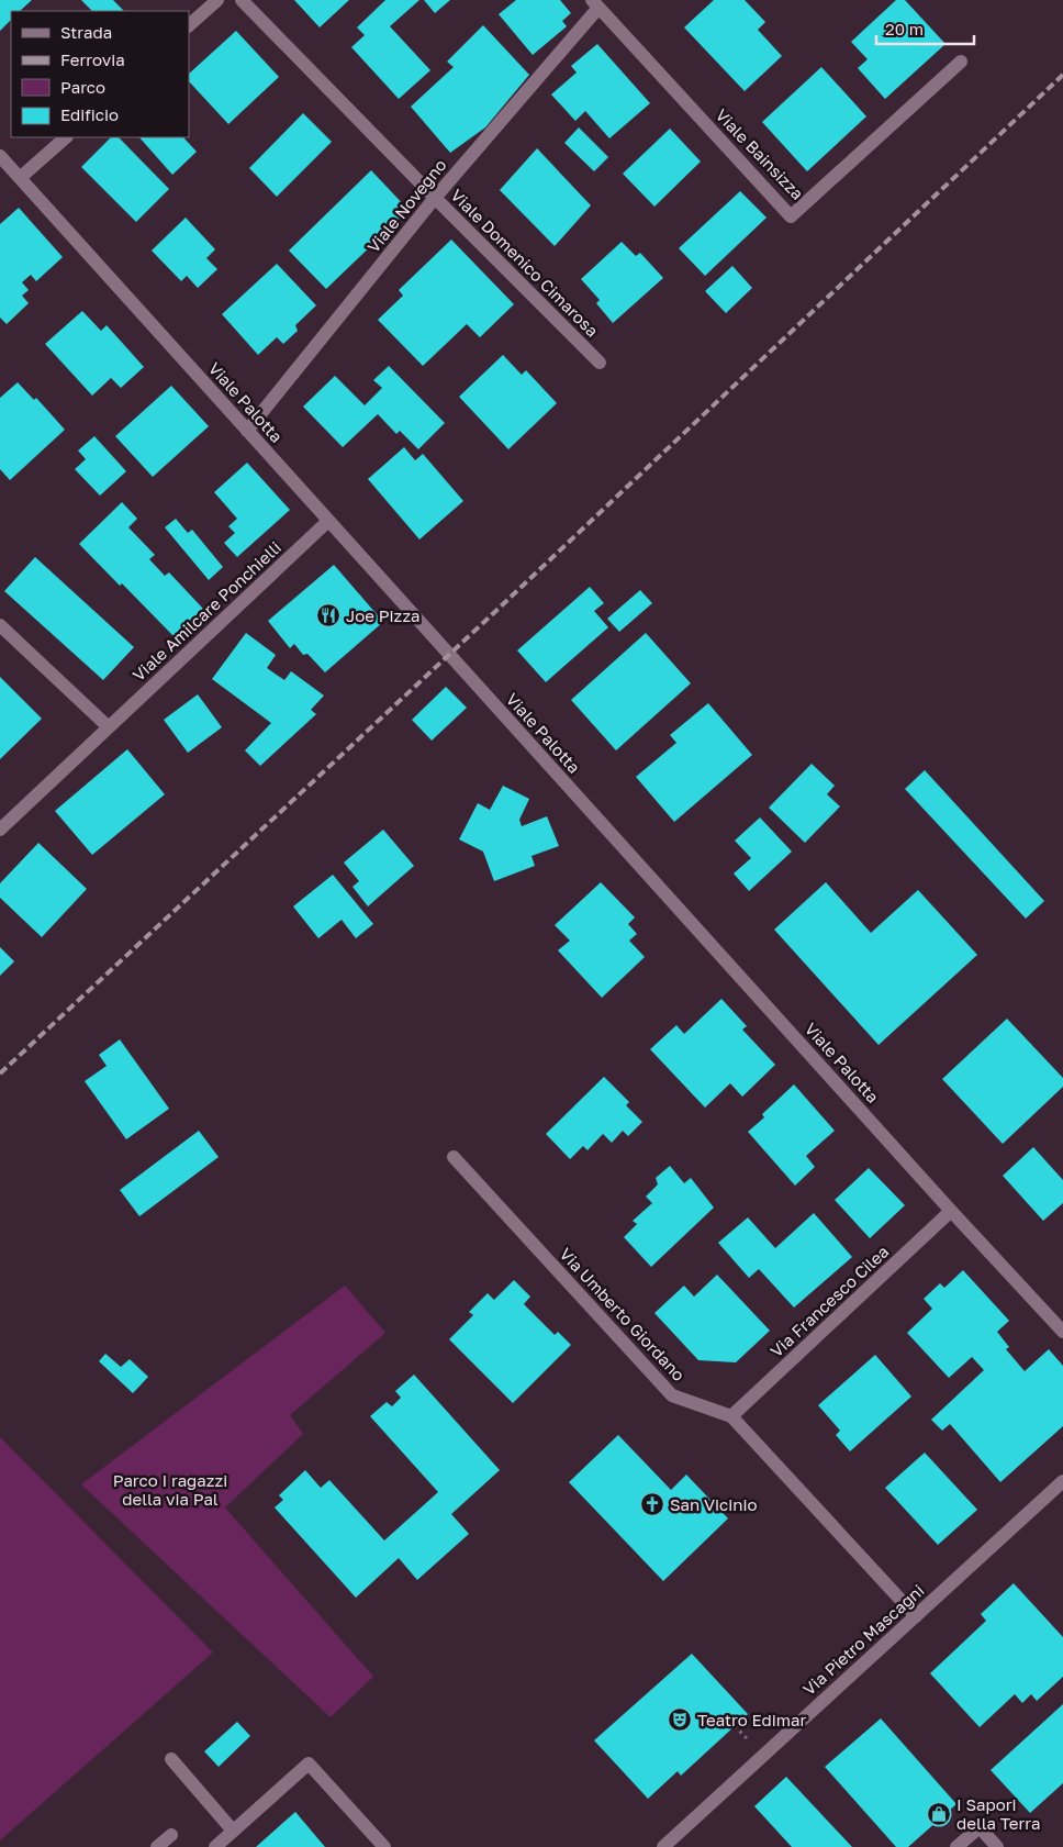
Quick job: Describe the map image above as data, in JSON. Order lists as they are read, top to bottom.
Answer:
{
  "streets": {
    "street": [
      "Viale Bainsizza",
      "Viale Novegno",
      "Viale Domenico Cimarosa",
      "Viale Palotta",
      "Viale Amilcare Ponchielli",
      "Via Francesco Cilea",
      "Via Umberto Giordano",
      "Via Pietro Mascagni"
    ]
  },
  "crossings": [
    ["Viale Bainsizza", "Viale Novegno"],
    ["Viale Novegno", "Viale Domenico Cimarosa"],
    ["Viale Novegno", "Viale Palotta"],
    ["Viale Palotta", "Viale Amilcare Ponchielli"],
    ["Viale Palotta", "Via Francesco Cilea"],
    ["Via Francesco Cilea", "Via Umberto Giordano"],
    ["Via Umberto Giordano", "Via Pietro Mascagni"]
  ],
  "parks": ["Parco I ragazzi della via Pal"],
  "places": {
    "restaurant": ["Joe Pizza"],
    "church": ["San Vicinio"],
    "theatre": ["Teatro Edimar"],
    "shop": ["I Sapori della Terra"]
  },
  "legend": [
    "Strada",
    "Ferrovia",
    "Parco",
    "Edificio"
  ],
  "scale_bar": "20 m"
}
